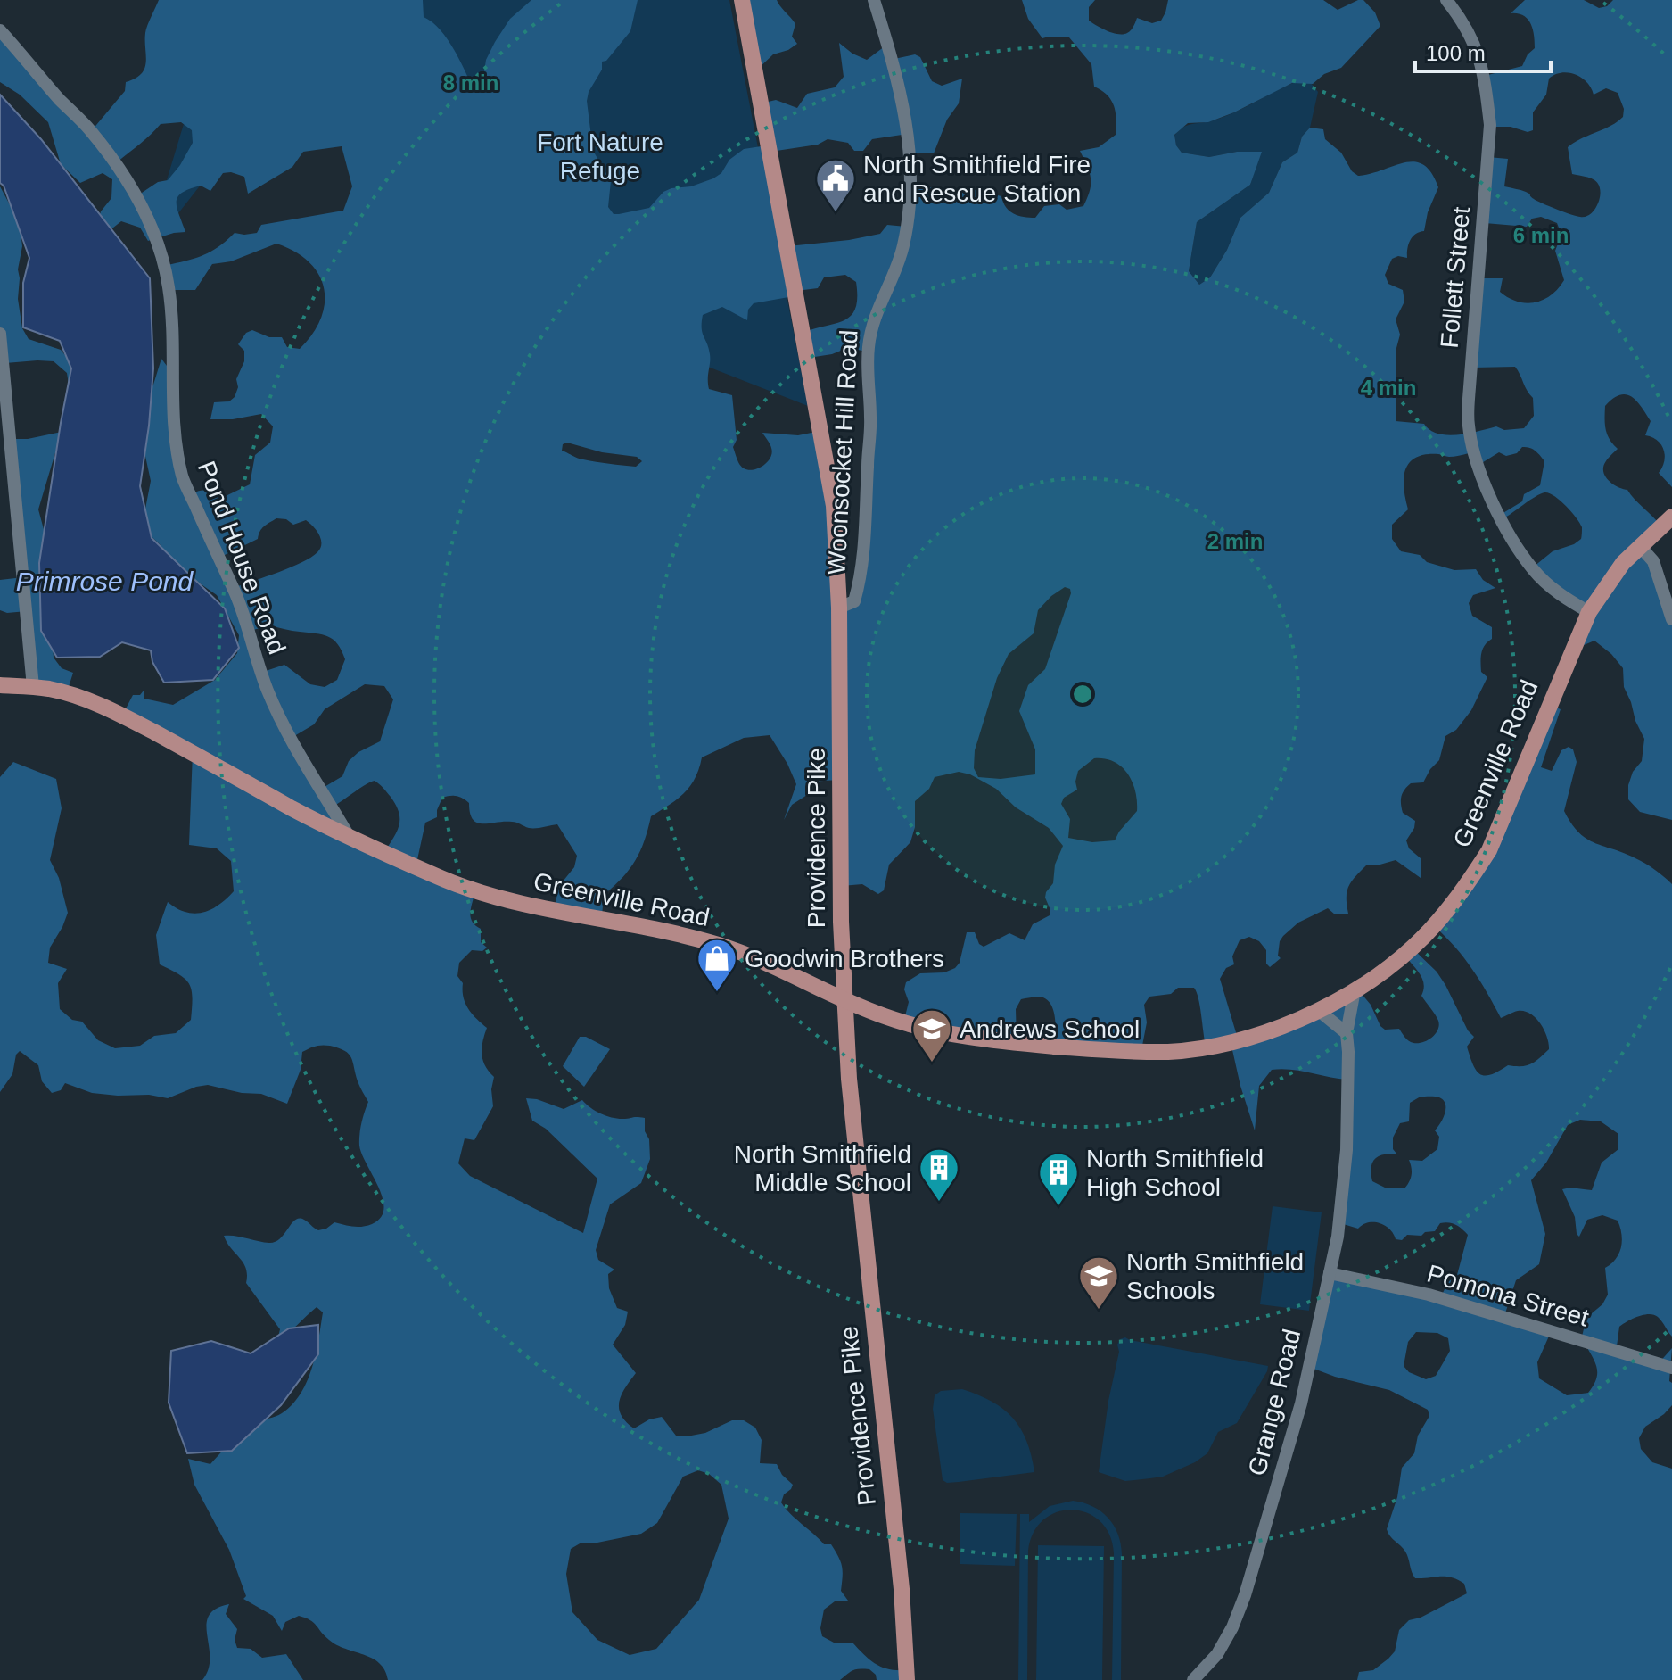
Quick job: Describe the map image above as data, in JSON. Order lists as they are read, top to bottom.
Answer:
{
  "streets": {
    "main road": ["Greenville Road", "Providence Pike"],
    "street": [
      "Follett Street",
      "Woonsocket Hill Road",
      "Pond House Road",
      "Pomona Street",
      "Grange Road"
    ]
  },
  "crossings": [
    ["Follett Street", "Greenville Road"],
    ["Woonsocket Hill Road", "Providence Pike"],
    ["Pond House Road", "Greenville Road"],
    ["Greenville Road", "Providence Pike"],
    ["Greenville Road", "Grange Road"],
    ["Pomona Street", "Grange Road"]
  ],
  "water": ["Primrose Pond"],
  "parks": ["Fort Nature Refuge"],
  "places": {
    "public building": ["North Smithfield Fire and Rescue Station"],
    "shop": ["Goodwin Brothers"],
    "school or university": ["Andrews School", "North Smithfield Schools"],
    "building": ["North Smithfield Middle School", "North Smithfield High School"]
  },
  "scale_bar": "100 m",
  "rings": [
    "8 min",
    "6 min",
    "4 min",
    "2 min"
  ]
}
